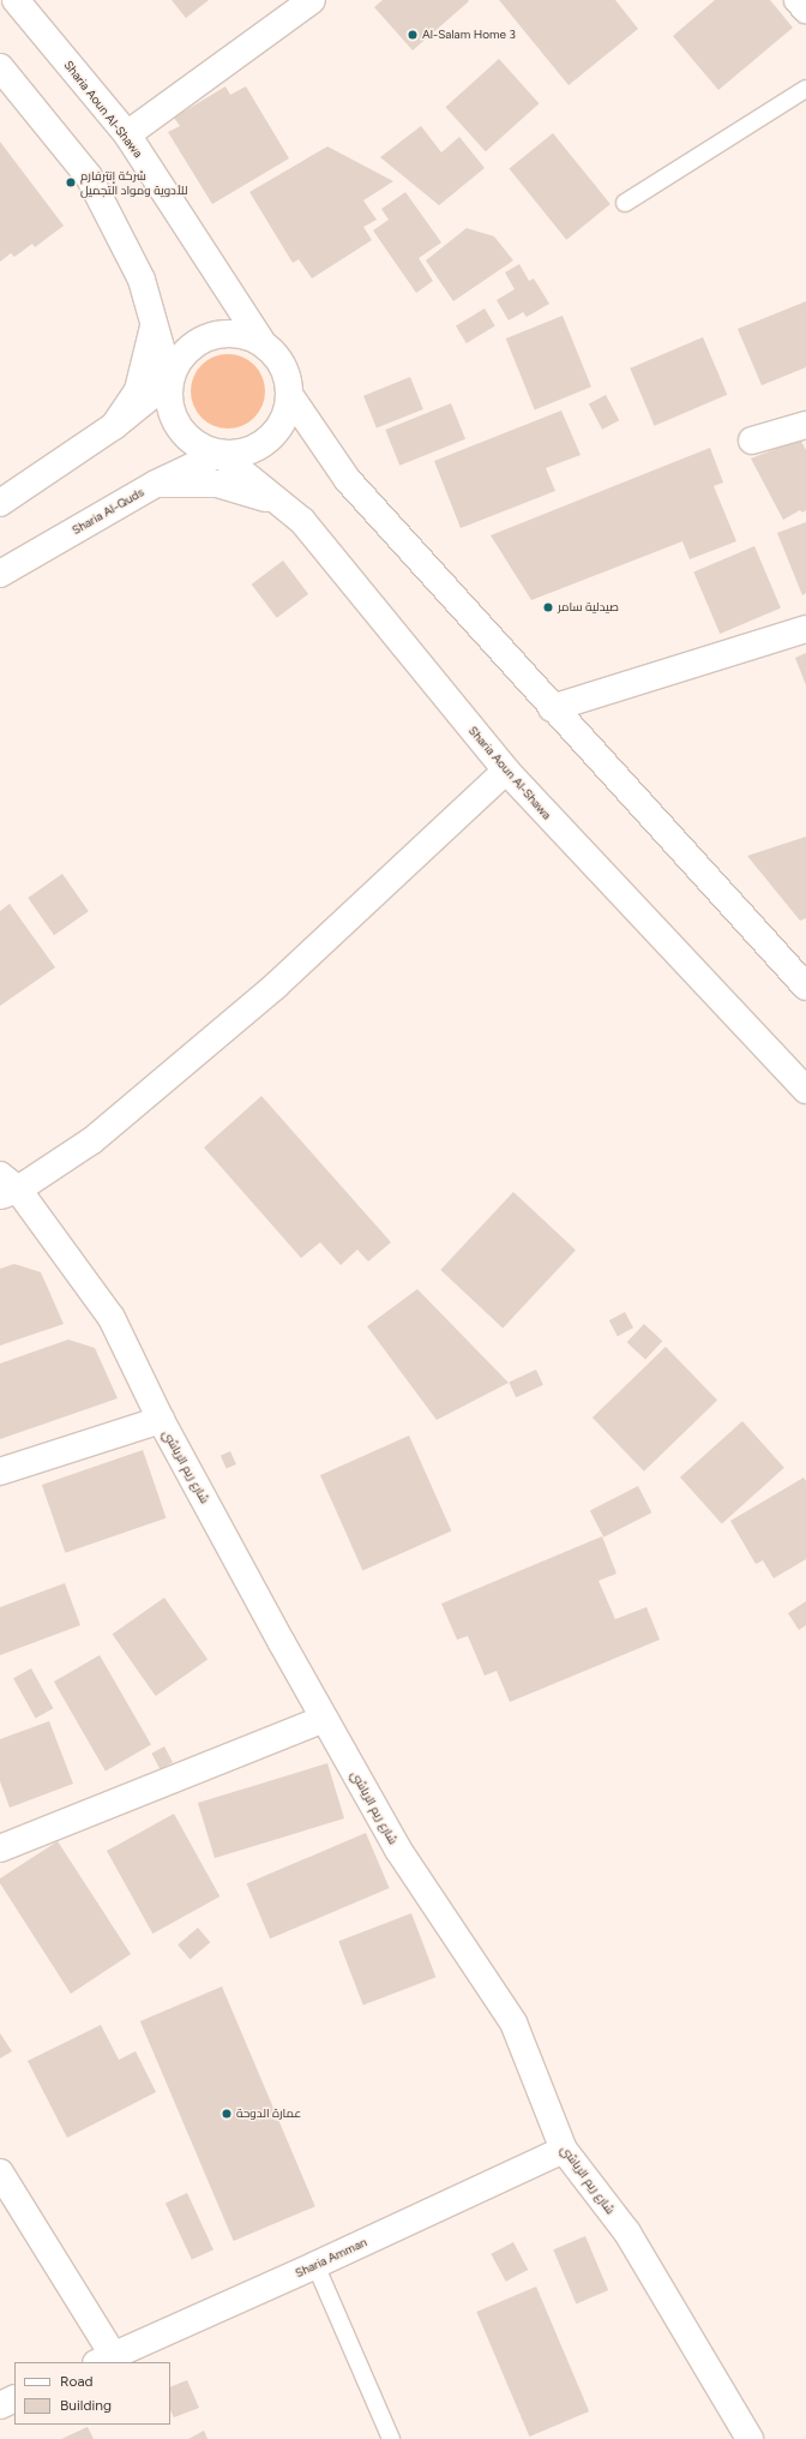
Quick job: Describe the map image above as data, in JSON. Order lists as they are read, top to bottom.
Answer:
{
  "streets": {
    "street": [
      "Sharia Aoun Al-Shawa",
      "Sharia Al-Quds",
      "شارع ريم الرياشي",
      "Sharia Amman"
    ]
  },
  "crossings": [
    ["Sharia Aoun Al-Shawa", "Sharia Al-Quds"],
    ["شارع ريم الرياشي", "Sharia Amman"]
  ],
  "places": [
    "Al-Salam Home 3",
    "شركة إنترفارم للأدوية ومواد التجميل",
    "صيدلية سامر",
    "عمارة الدوحة"
  ],
  "legend": ["Road", "Building"]
}
